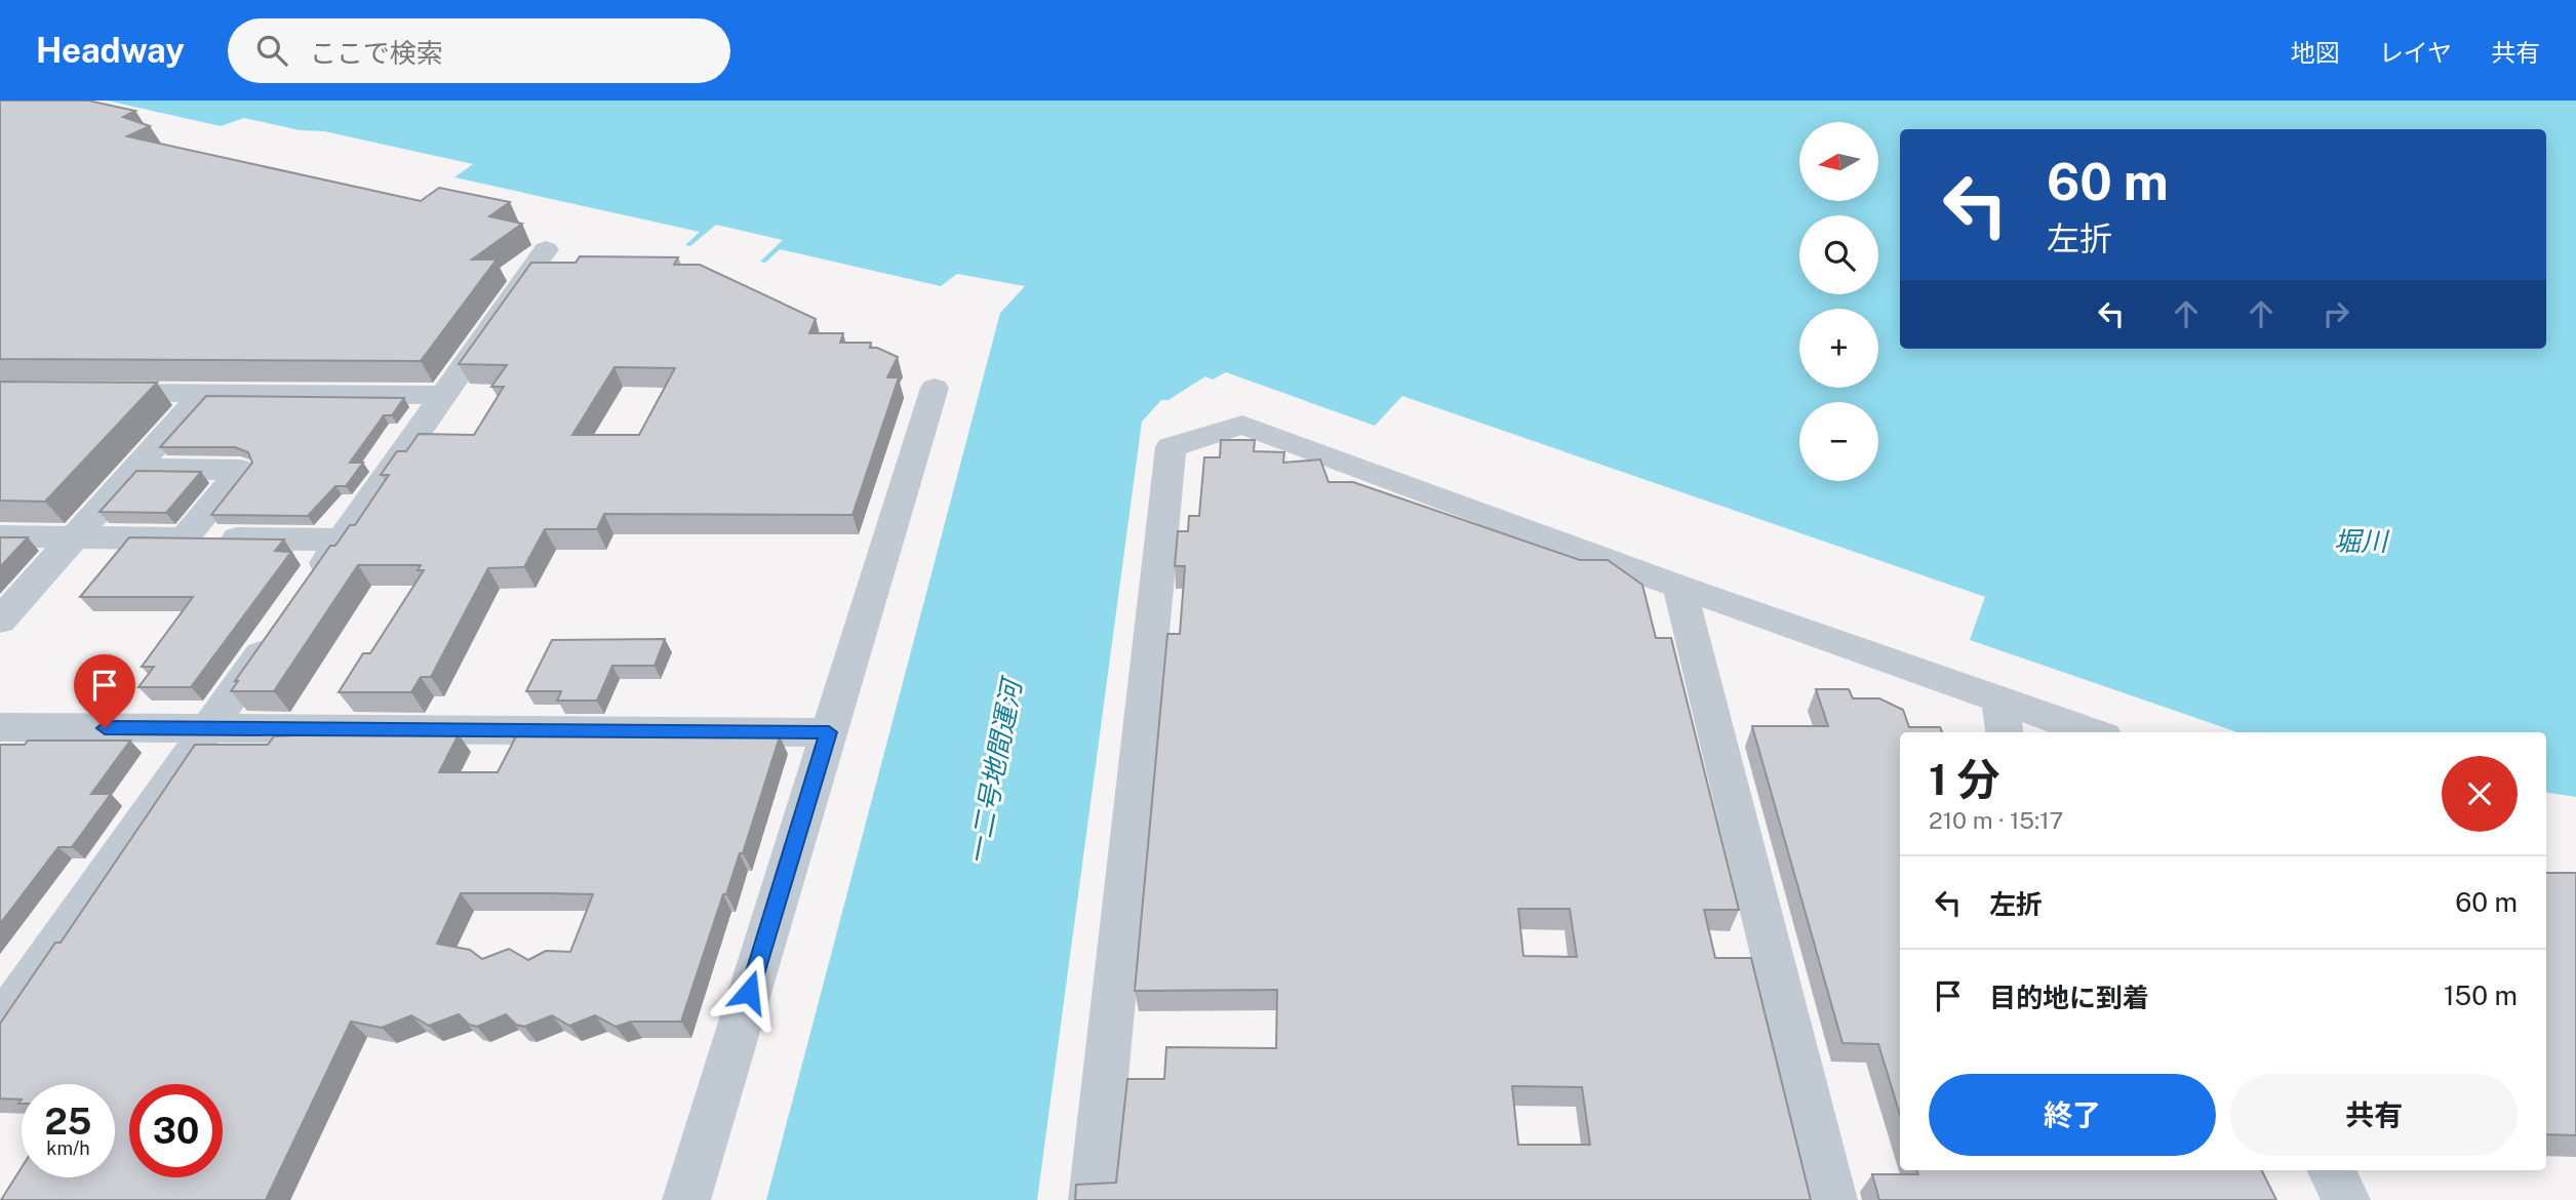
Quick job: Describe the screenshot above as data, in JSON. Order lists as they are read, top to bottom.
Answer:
{
  "water": ["堀川", "一二号地間運河"],
  "north": "left",
  "page": {
    "header": "Headway",
    "search": "ここで検索",
    "nav": ["地図", "レイヤ", "共有"],
    "map_buttons": ["+", "−"],
    "turn": ["60 m", "左折"],
    "heading": ["1 分", "210 m · 15:17"],
    "list": [
      {
        "name": "左折",
        "value": "60 m"
      },
      {
        "name": "目的地に到着",
        "value": "150 m"
      }
    ],
    "buttons": ["終了", "共有"],
    "speed": "25 km/h",
    "limit": "30"
  }
}
